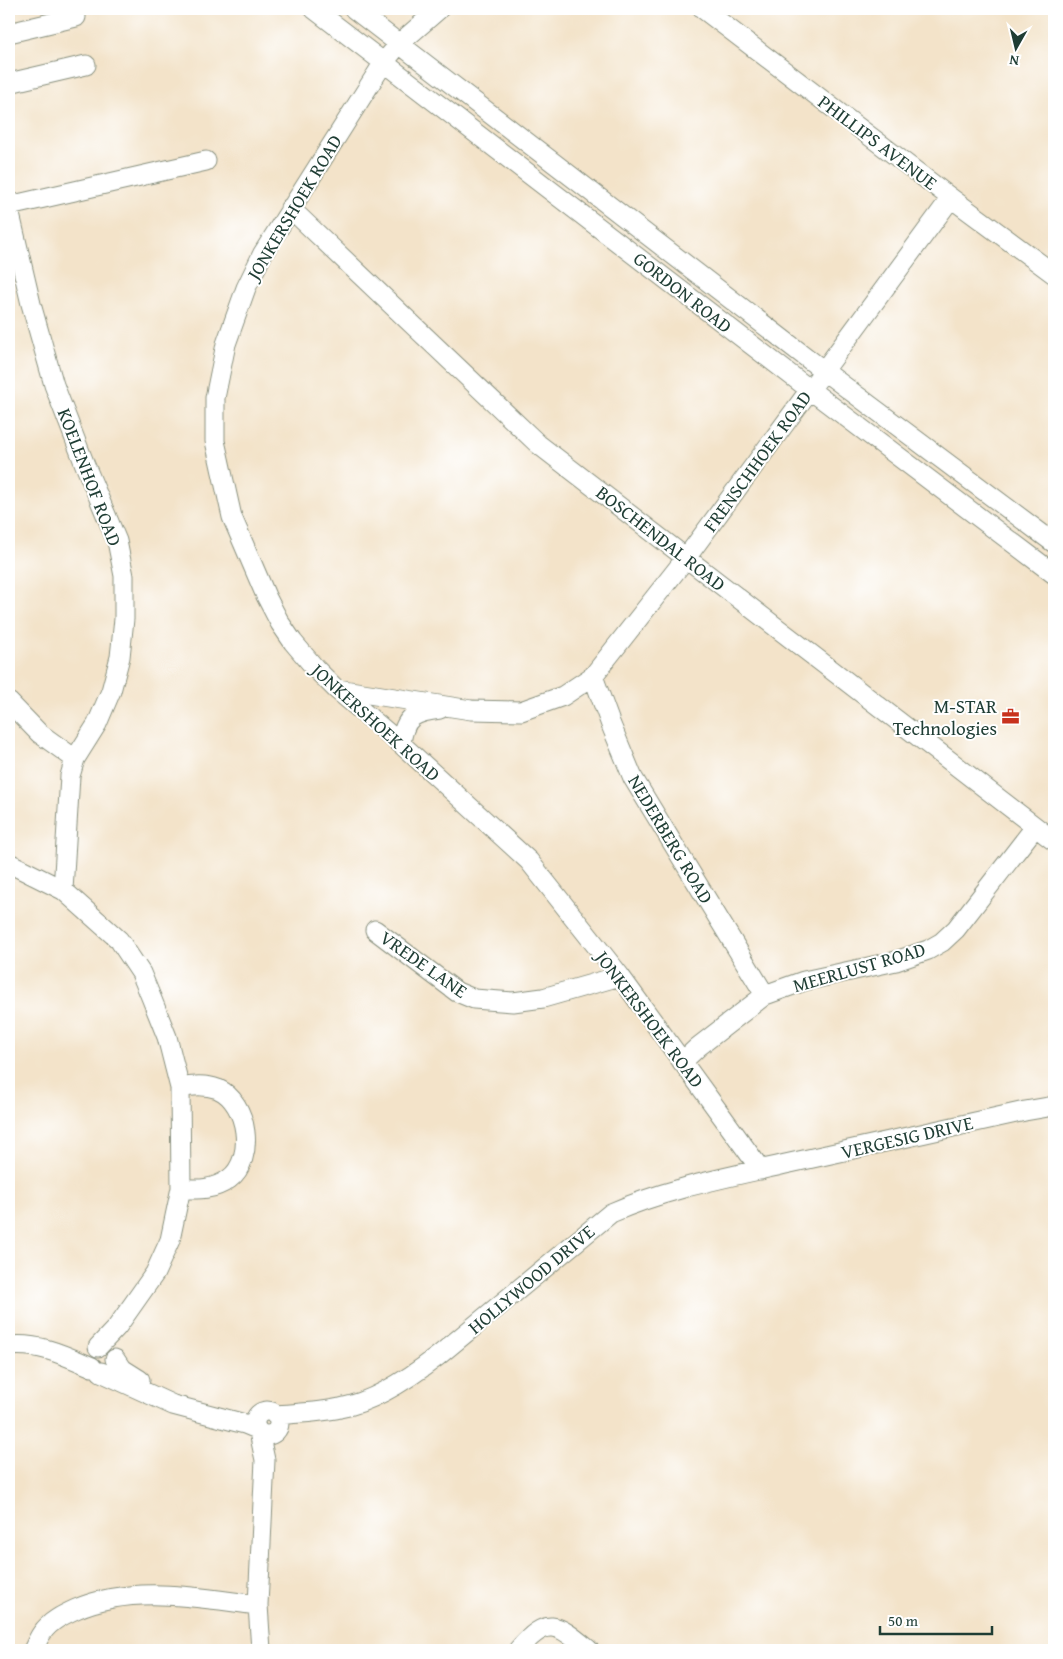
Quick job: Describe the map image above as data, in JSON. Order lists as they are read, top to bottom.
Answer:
{
  "streets": {
    "street": [
      "PHILLIPS AVENUE",
      "JONKERSHOEK ROAD",
      "GORDON ROAD",
      "FRENSCHHOEK ROAD",
      "KOELENHOF ROAD",
      "BOSCHENDAL ROAD",
      "NEDERBERG ROAD",
      "VREDE LANE",
      "MEERLUST ROAD",
      "VERGESIG DRIVE",
      "HOLLYWOOD DRIVE"
    ]
  },
  "crossings": [
    ["PHILLIPS AVENUE", "FRENSCHHOEK ROAD"],
    ["JONKERSHOEK ROAD", "GORDON ROAD"],
    ["JONKERSHOEK ROAD", "FRENSCHHOEK ROAD"],
    ["JONKERSHOEK ROAD", "BOSCHENDAL ROAD"],
    ["JONKERSHOEK ROAD", "VREDE LANE"],
    ["JONKERSHOEK ROAD", "MEERLUST ROAD"],
    ["JONKERSHOEK ROAD", "VERGESIG DRIVE"],
    ["JONKERSHOEK ROAD", "HOLLYWOOD DRIVE"],
    ["GORDON ROAD", "FRENSCHHOEK ROAD"],
    ["FRENSCHHOEK ROAD", "BOSCHENDAL ROAD"],
    ["FRENSCHHOEK ROAD", "NEDERBERG ROAD"],
    ["BOSCHENDAL ROAD", "MEERLUST ROAD"],
    ["NEDERBERG ROAD", "MEERLUST ROAD"],
    ["VERGESIG DRIVE", "HOLLYWOOD DRIVE"]
  ],
  "places": {
    "office": ["M-STAR Technologies"]
  },
  "scale_bar": "50 m",
  "north": "bottom"
}
